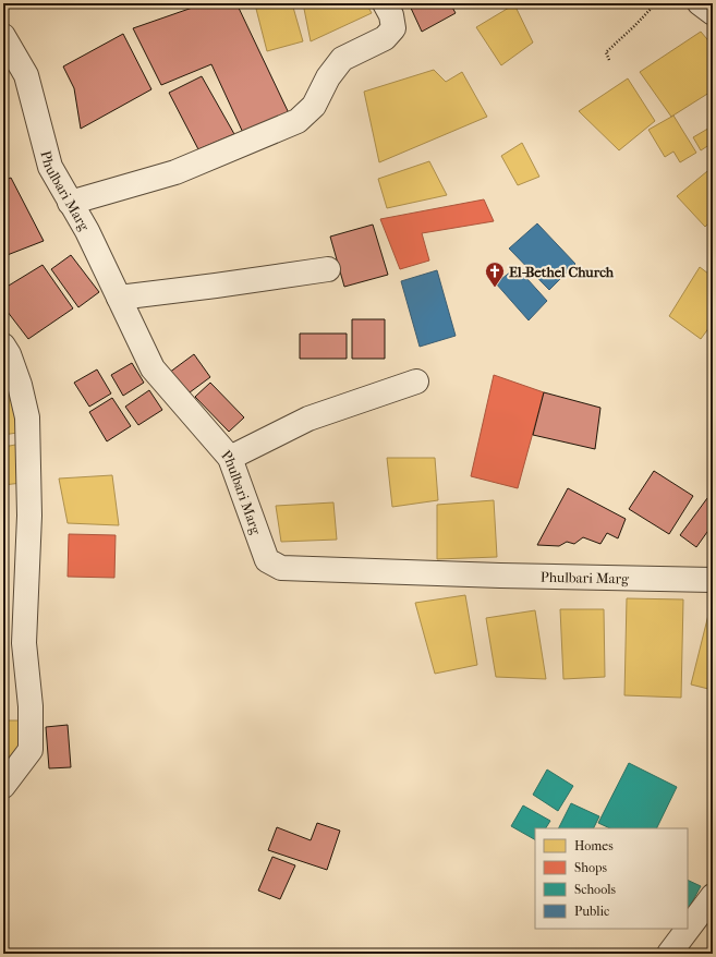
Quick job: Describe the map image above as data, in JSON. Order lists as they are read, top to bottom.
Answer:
{
  "streets": {
    "street": ["Phulbari Marg"]
  },
  "places": {
    "church": ["El-Bethel Church"]
  },
  "legend": [
    "Homes",
    "Shops",
    "Schools",
    "Public"
  ]
}
